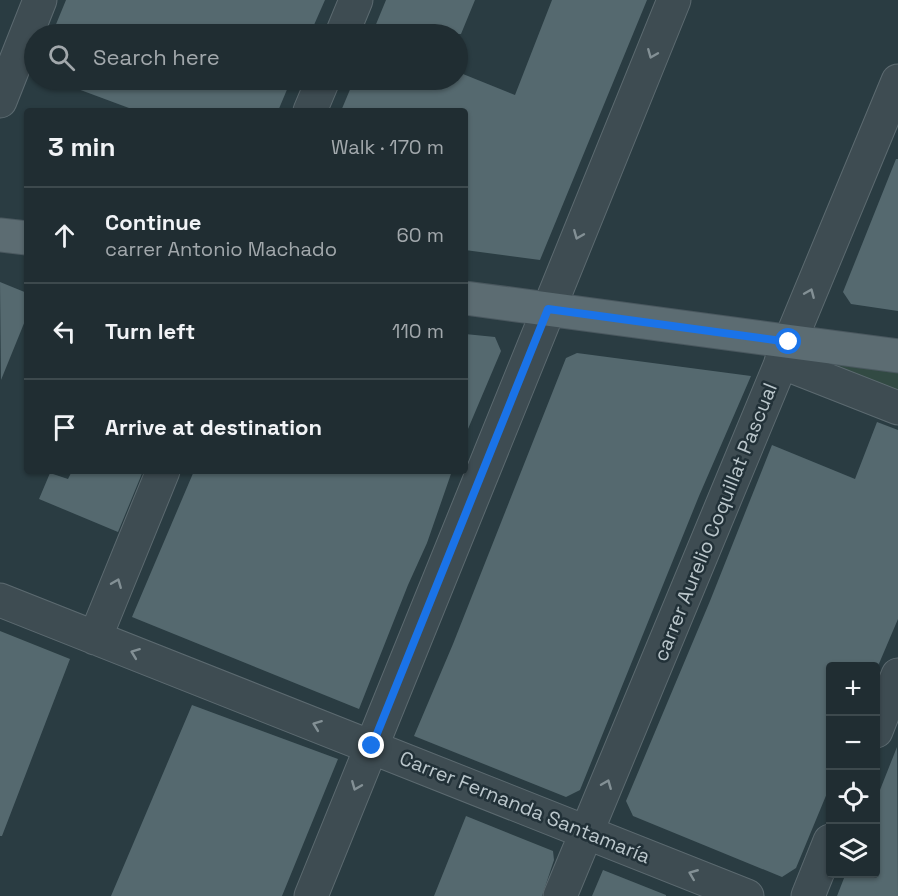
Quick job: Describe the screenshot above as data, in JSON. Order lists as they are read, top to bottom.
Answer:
{
  "streets": {
    "street": ["carrer Aurelio Coquillat Pascual", "Carrer Fernanda Santamaría"]
  },
  "crossings": [
    ["carrer Aurelio Coquillat Pascual", "Carrer Fernanda Santamaría"]
  ],
  "one_way": ["Carrer Fernanda Santamaría"],
  "page": {
    "search": "Search here",
    "heading": ["3 min", "Walk · 170 m"],
    "list": [
      ["Continue", "carrer Antonio Machado", "60 m"],
      ["Turn left", "110 m"],
      "Arrive at destination"
    ],
    "map_buttons": ["+", "−"]
  }
}
